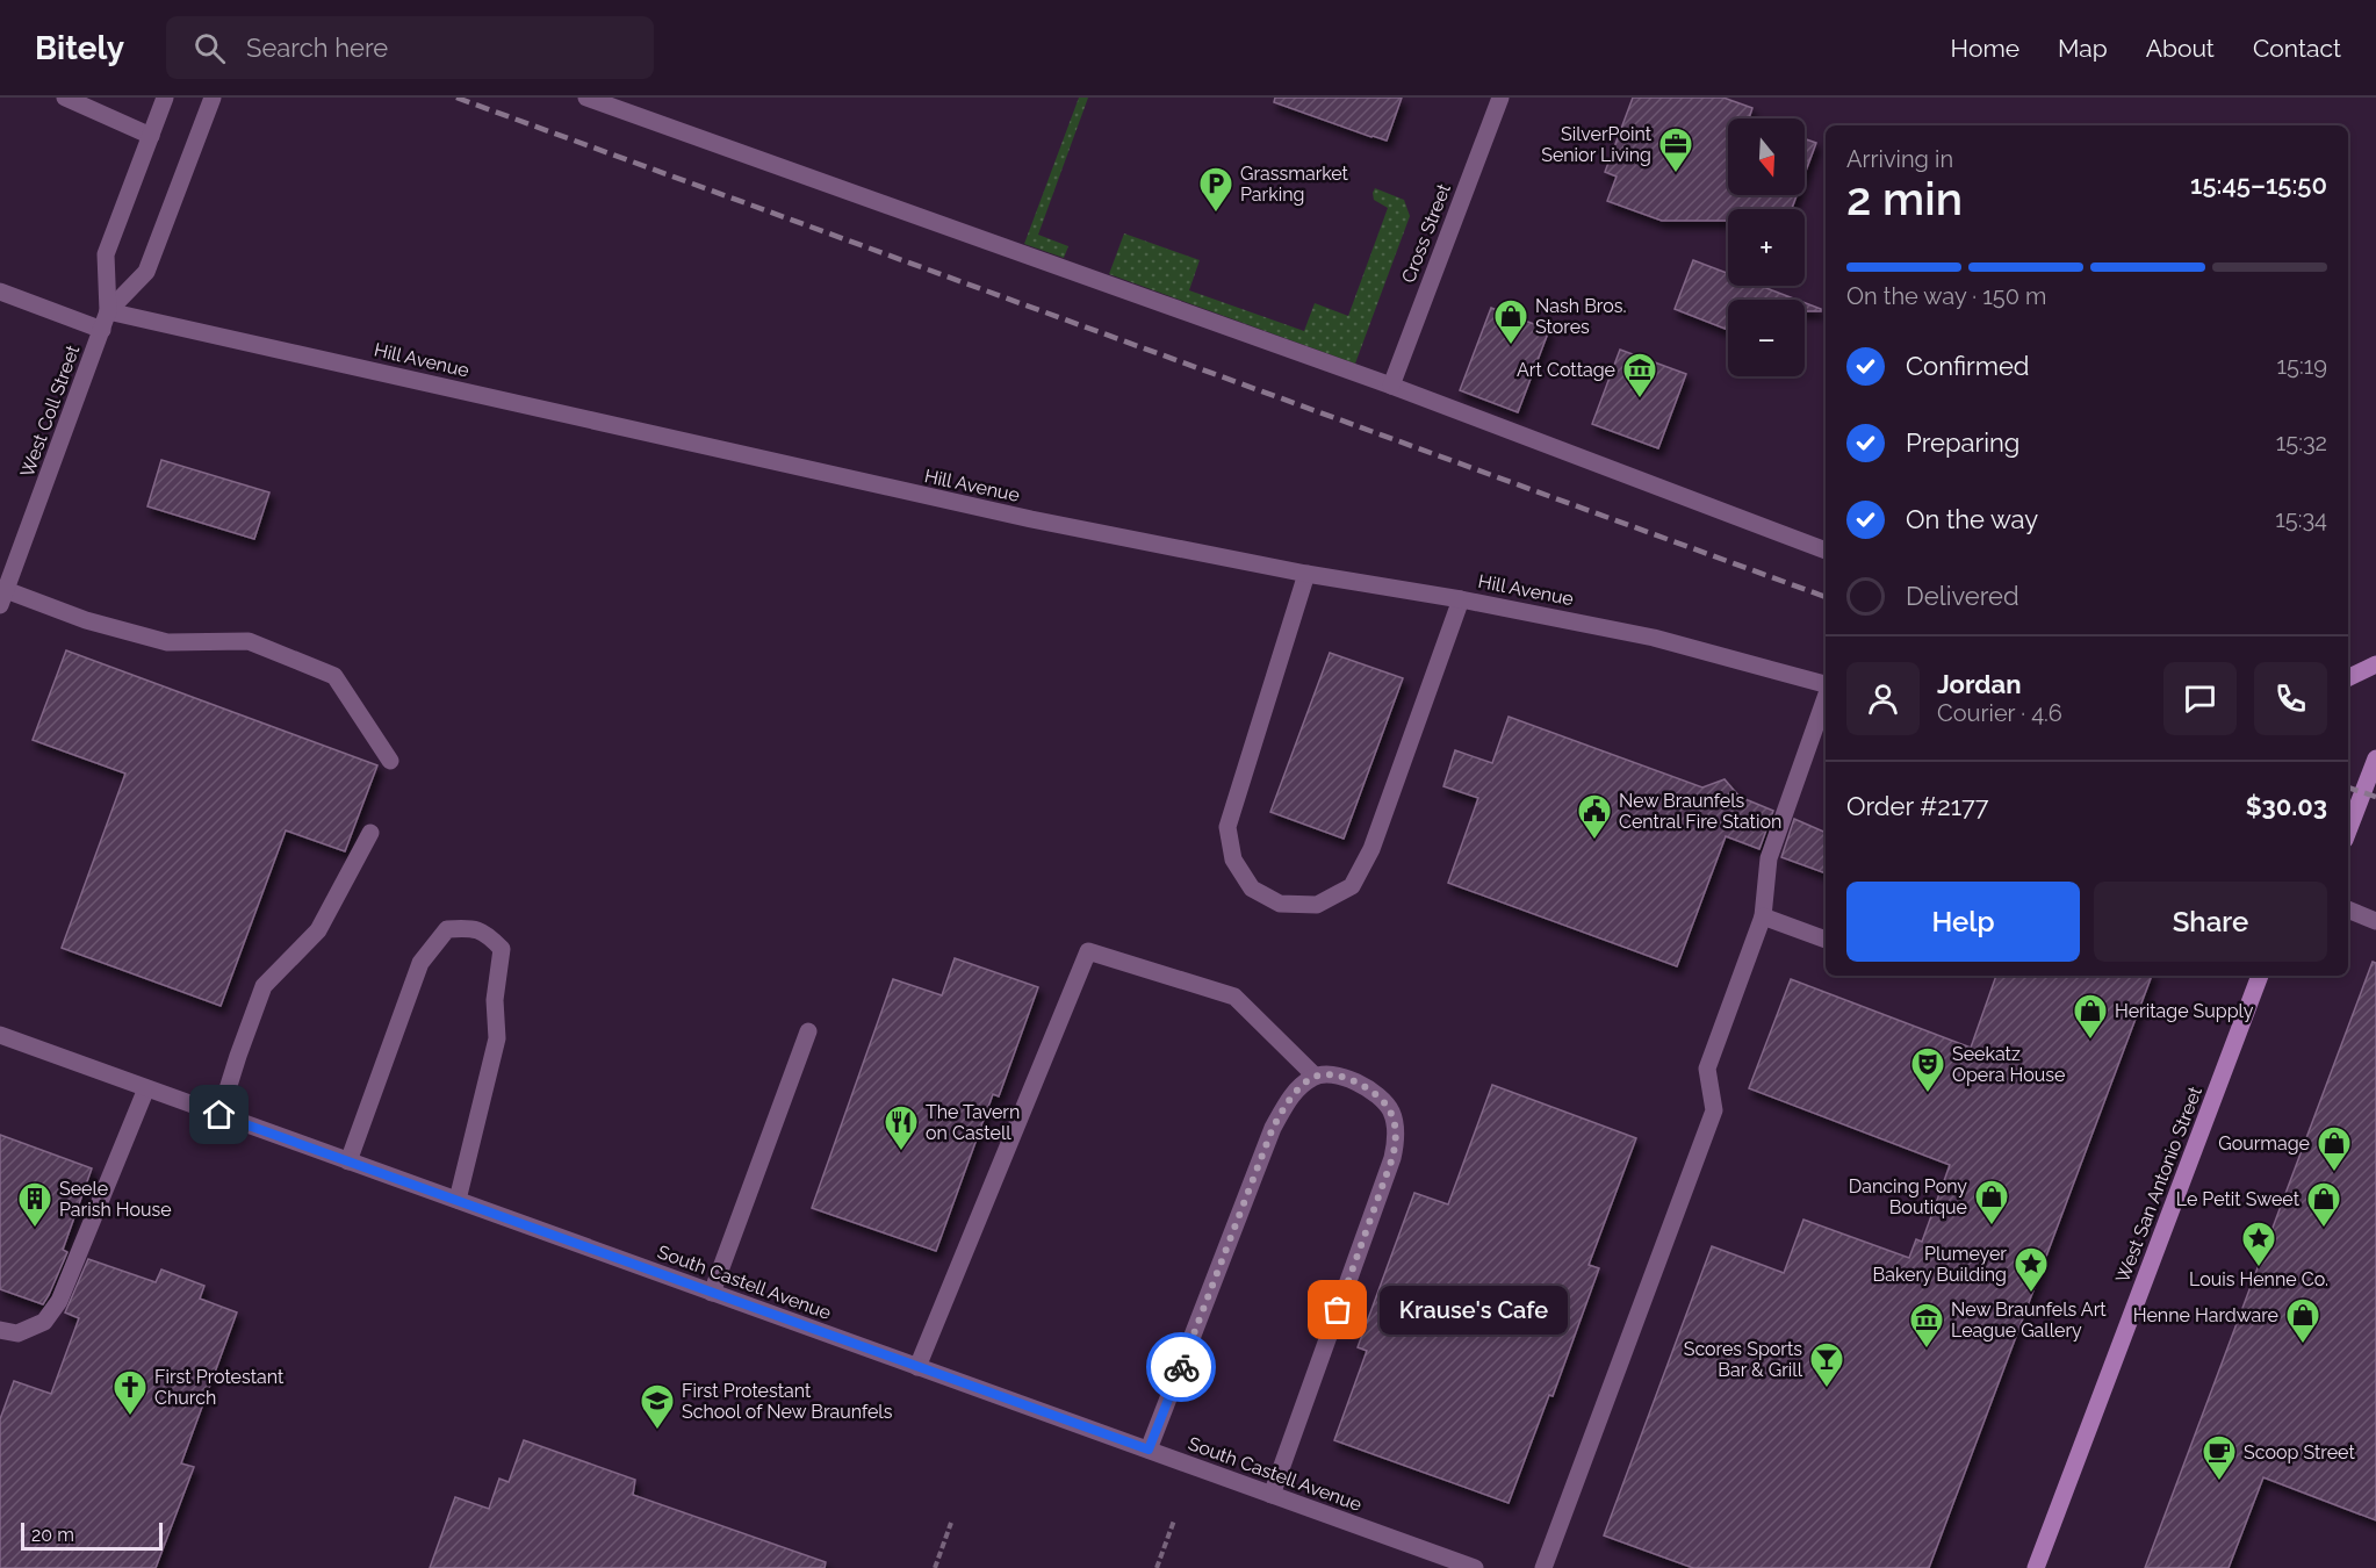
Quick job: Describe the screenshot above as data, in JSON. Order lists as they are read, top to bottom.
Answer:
{
  "streets": {
    "main road": ["West San Antonio Street"],
    "street": [
      "Cross Street",
      "Hill Avenue",
      "West Coll Street",
      "South Castell Avenue"
    ]
  },
  "crossings": [
    ["Hill Avenue", "West Coll Street"]
  ],
  "places": {
    "office": ["SilverPoint Senior Living"],
    "parking": ["Grassmarket Parking"],
    "shop": [
      "Nash Bros. Stores",
      "Heritage Supply",
      "Gourmage",
      "Dancing Pony Boutique",
      "Le Petit Sweet",
      "Henne Hardware"
    ],
    "museum": ["Art Cottage", "New Braunfels Art League Gallery"],
    "public building": ["New Braunfels Central Fire Station"],
    "theatre": ["Seekatz Opera House"],
    "restaurant": ["The Tavern on Castell"],
    "building": ["Seele Parish House"],
    "place": ["Louis Henne Co.", "Plumeyer Bakery Building"],
    "other": ["Krause's Cafe"],
    "bar": ["Scores Sports Bar & Grill"],
    "church": ["First Protestant Church"],
    "school or university": ["First Protestant School of New Braunfels"],
    "cafe": ["Scoop Street"]
  },
  "scale_bar": "20 m",
  "north": "bottom",
  "page": {
    "header": "Bitely",
    "search": "Search here",
    "nav": [
      "Home",
      "Map",
      "About",
      "Contact"
    ],
    "map_buttons": ["+", "−"],
    "heading": ["2 min", "Arriving in", "15:45–15:50"],
    "panel": [
      "Jordan",
      "Courier · 4.6",
      "Order #2177",
      "$30.03"
    ],
    "bar": "On the way · 150 m",
    "list": [
      ["Confirmed", "15:19"],
      ["Preparing", "15:32"],
      ["On the way", "15:34"],
      "Delivered"
    ],
    "buttons": ["Help", "Share"],
    "bubble": "Krause's Cafe",
    "scale": "20 m"
  }
}
